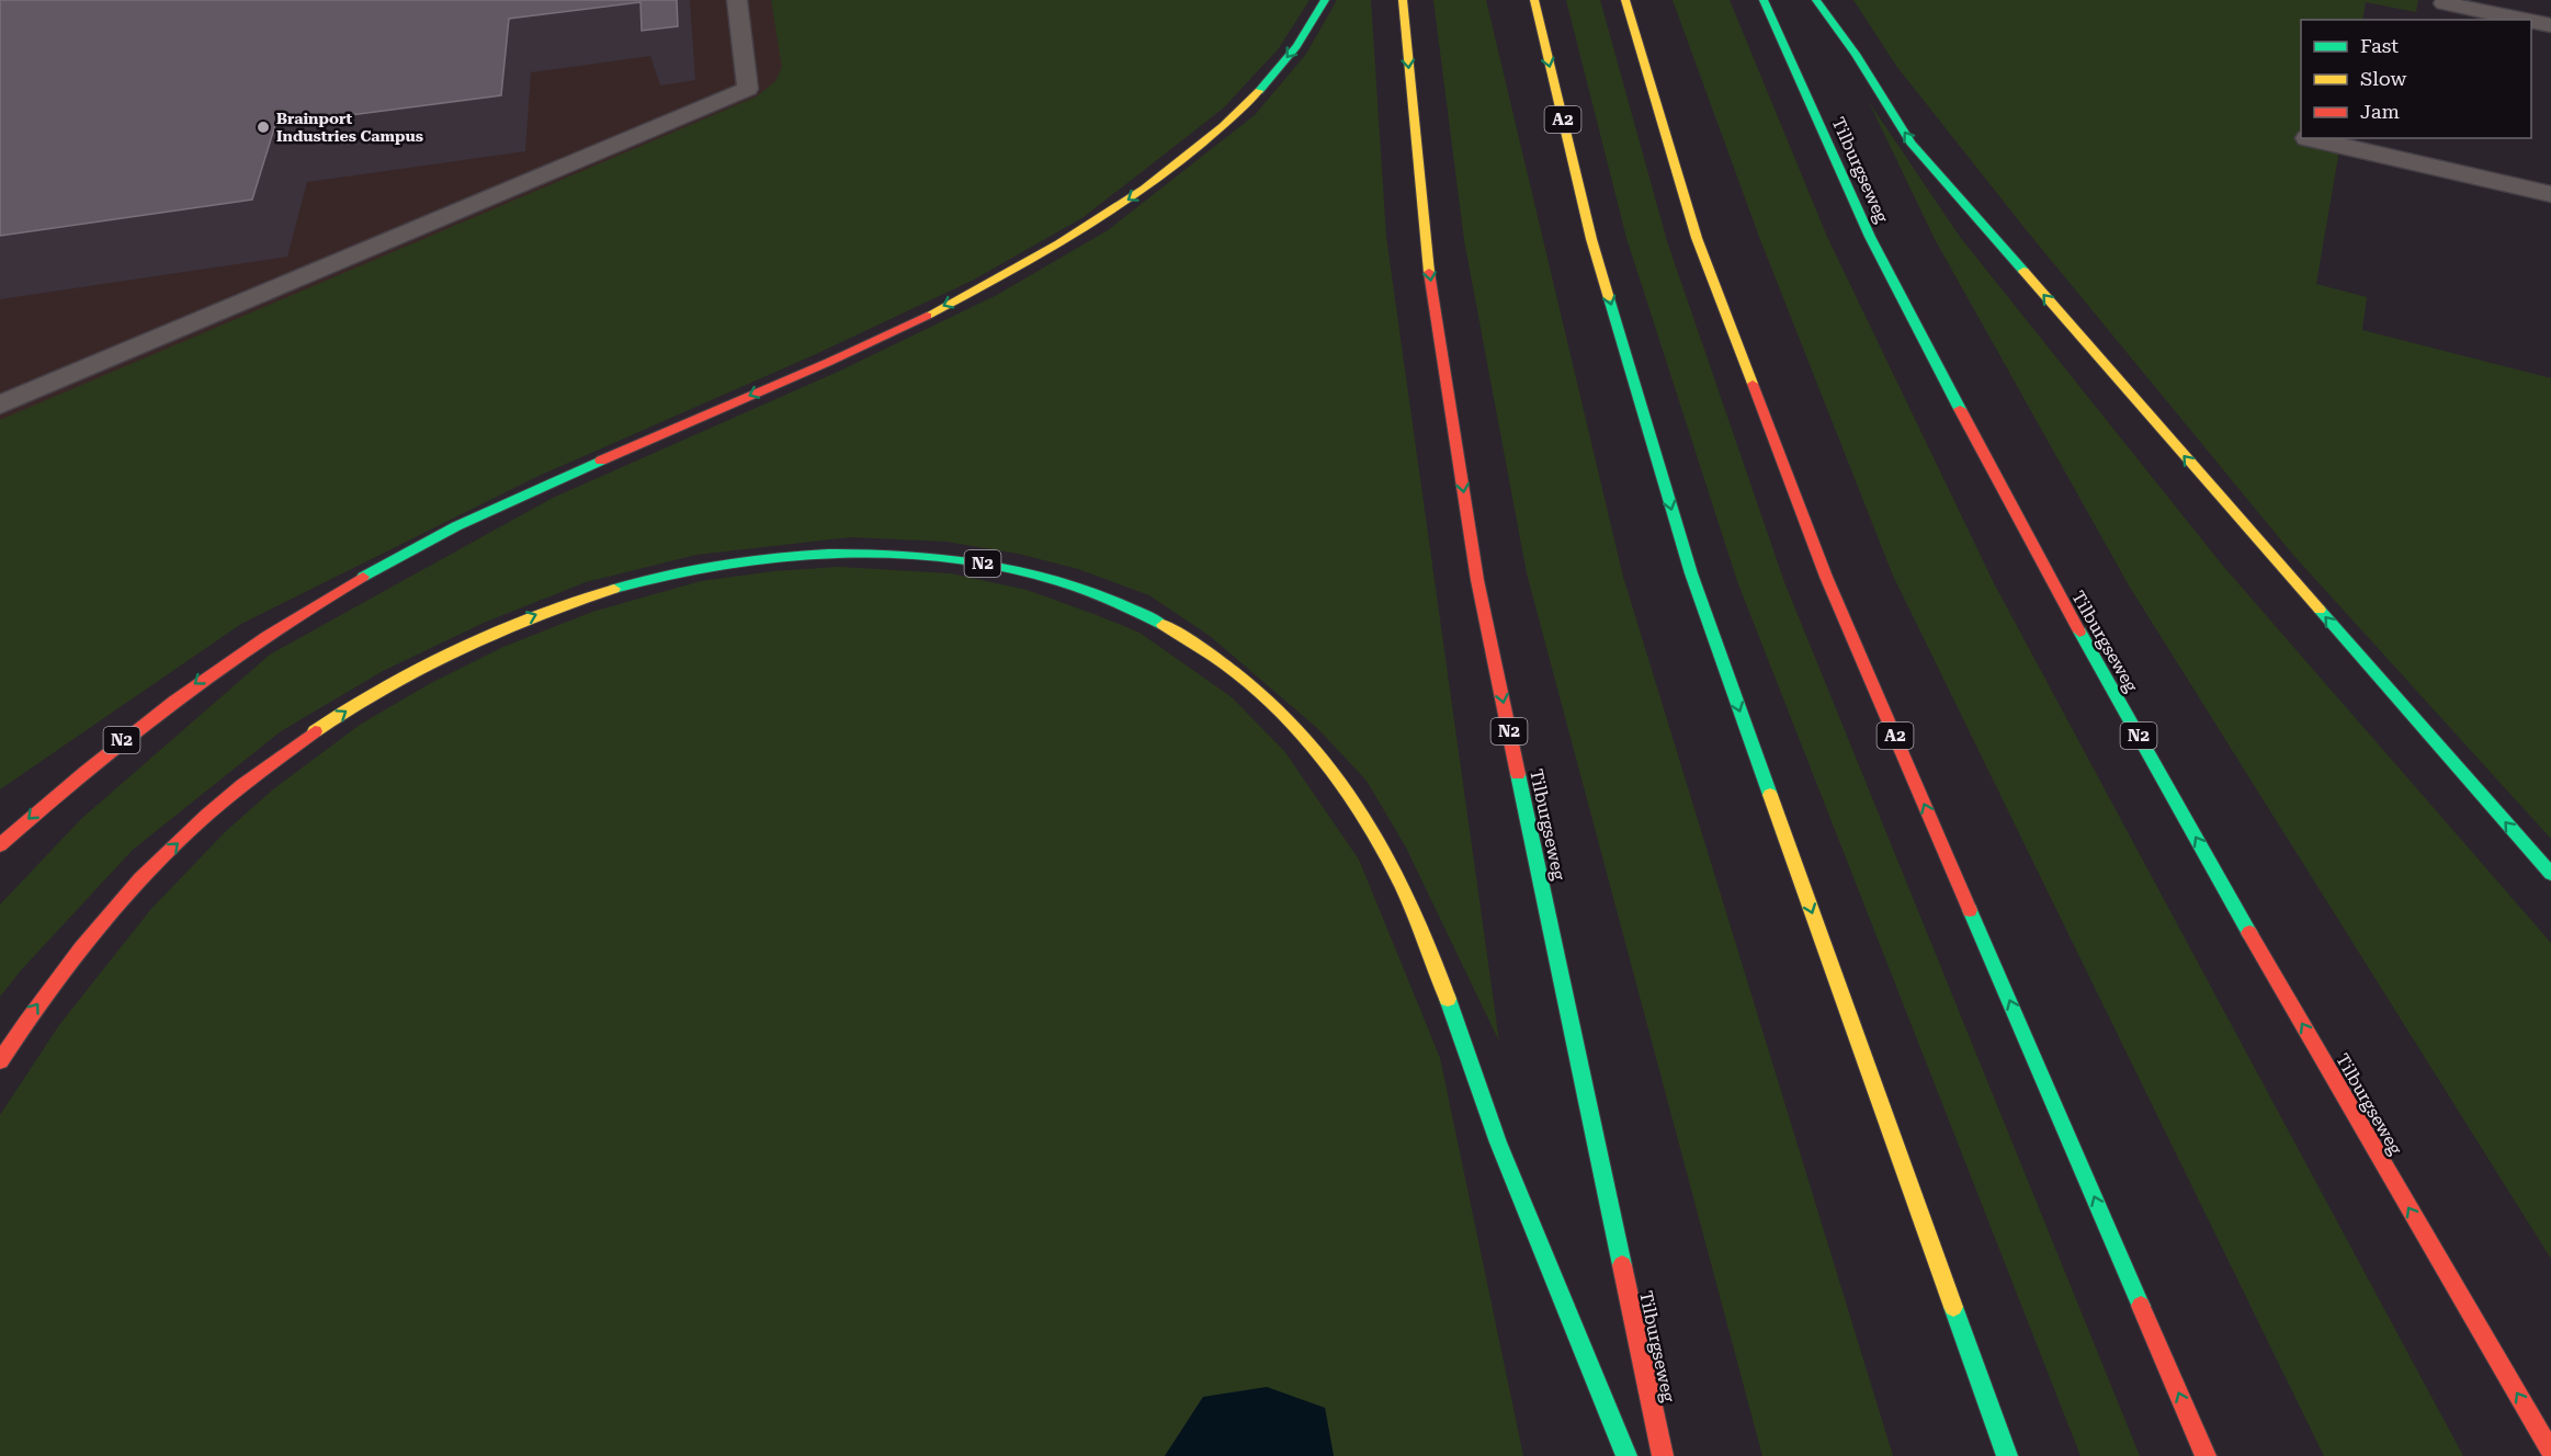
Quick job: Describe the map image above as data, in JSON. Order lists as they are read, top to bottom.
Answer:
{
  "streets": {
    "highway": ["A2", "Tilburgseweg", "N2"]
  },
  "places": ["Brainport Industries Campus"],
  "legend": ["Fast", "Slow", "Jam"]
}
